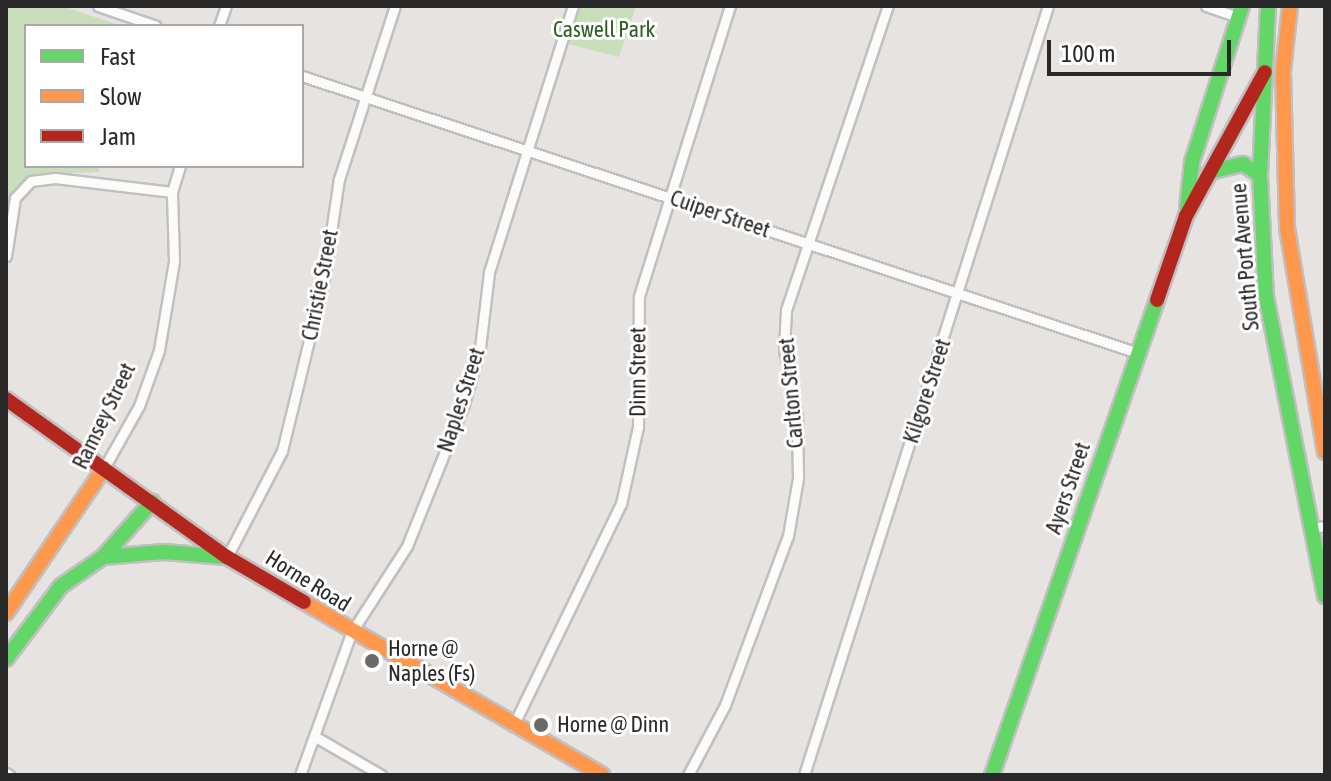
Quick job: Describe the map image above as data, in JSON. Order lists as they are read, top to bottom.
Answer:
{
  "streets": {
    "main road": [
      "South Port Avenue",
      "Ramsey Street",
      "Ayers Street",
      "Horne Road"
    ],
    "street": [
      "Cuiper Street",
      "Christie Street",
      "Dinn Street",
      "Kilgore Street",
      "Carlton Street",
      "Naples Street"
    ]
  },
  "crossings": [
    ["Cuiper Street", "Christie Street"],
    ["Cuiper Street", "Dinn Street"],
    ["Cuiper Street", "Kilgore Street"],
    ["Cuiper Street", "Carlton Street"],
    ["Cuiper Street", "Naples Street"],
    ["Cuiper Street", "Ayers Street"],
    ["South Port Avenue", "Ayers Street"],
    ["Christie Street", "Horne Road"],
    ["Dinn Street", "Horne Road"],
    ["Naples Street", "Horne Road"],
    ["Ramsey Street", "Horne Road"]
  ],
  "parks": ["Caswell Park"],
  "places": ["Horne @ Naples (Fs)", "Horne @ Dinn"],
  "legend": ["Fast", "Slow", "Jam"],
  "scale_bar": "100 m"
}
